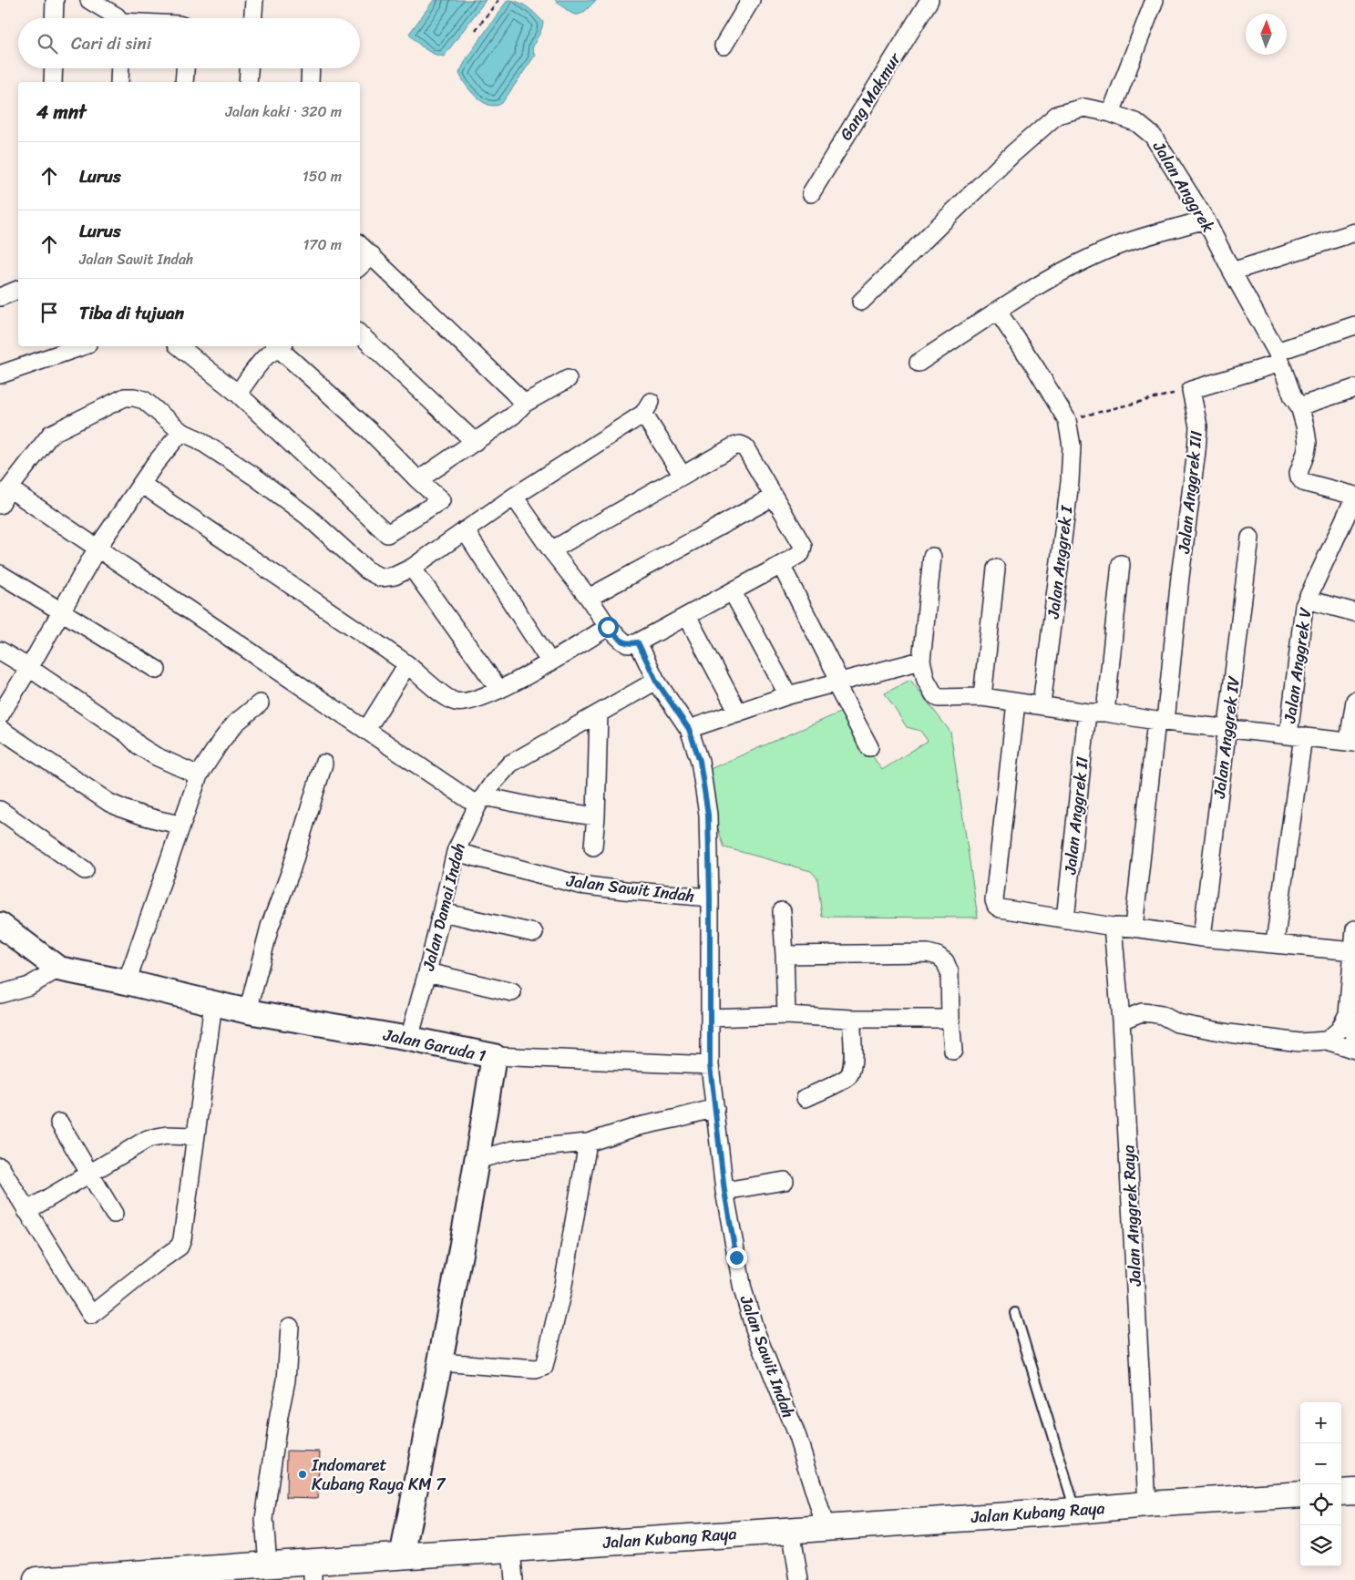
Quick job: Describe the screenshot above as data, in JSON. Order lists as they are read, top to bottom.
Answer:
{
  "streets": {
    "highway": ["Jalan Kubang Raya"],
    "street": [
      "Gang Makmur",
      "Jalan Anggrek",
      "Jalan Anggrek III",
      "Jalan Anggrek I",
      "Jalan Anggrek V",
      "Jalan Anggrek IV",
      "Jalan Anggrek II",
      "Jalan Sawit Indah",
      "Jalan Damai Indah",
      "Jalan Garuda 1",
      "Jalan Anggrek Raya"
    ]
  },
  "crossings": [
    ["Jalan Anggrek", "Jalan Anggrek V"],
    ["Jalan Sawit Indah", "Jalan Damai Indah"],
    ["Jalan Sawit Indah", "Jalan Kubang Raya"],
    ["Jalan Damai Indah", "Jalan Garuda 1"],
    ["Jalan Garuda 1", "Jalan Kubang Raya"],
    ["Jalan Anggrek Raya", "Jalan Kubang Raya"]
  ],
  "places": ["Indomaret Kubang Raya KM 7"],
  "north": "top",
  "page": {
    "search": "Cari di sini",
    "heading": ["4 mnt", "Jalan kaki · 320 m"],
    "list": [
      ["Lurus", "150 m"],
      ["Lurus", "Jalan Sawit Indah", "170 m"],
      "Tiba di tujuan"
    ],
    "map_buttons": ["+", "−"]
  }
}
